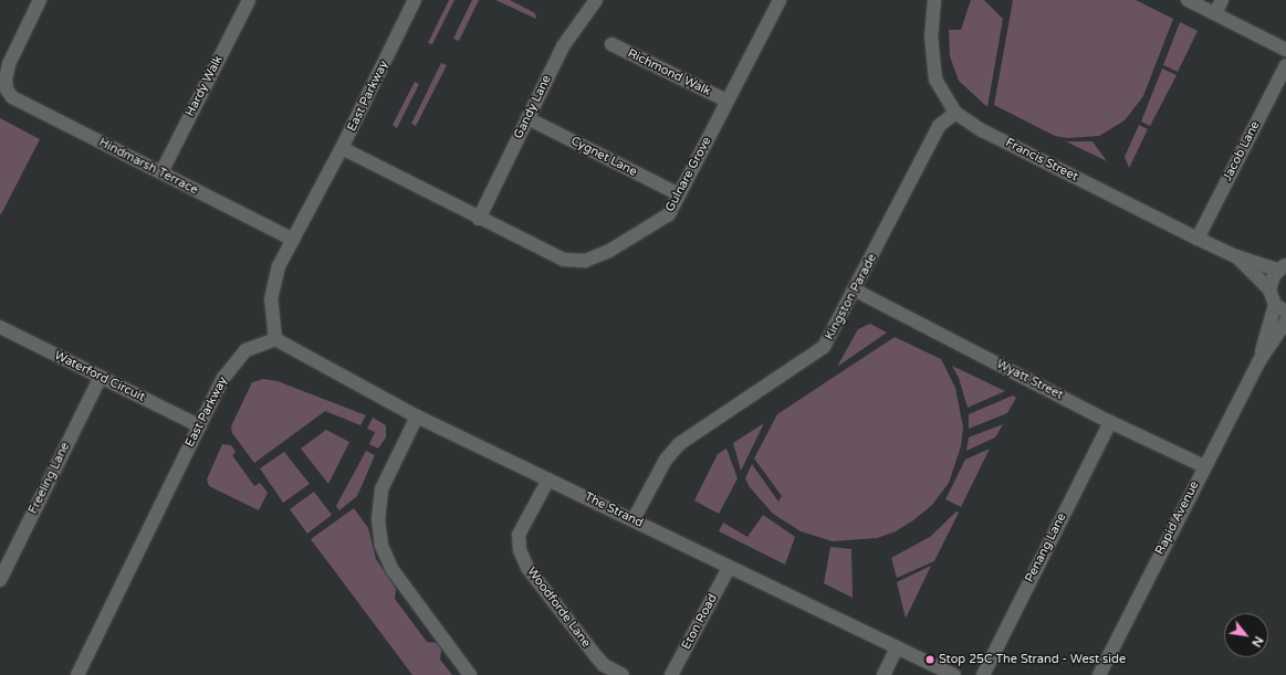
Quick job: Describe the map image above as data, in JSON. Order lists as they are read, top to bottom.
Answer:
{
  "streets": {
    "street": [
      "Richmond Walk",
      "Hardy Walk",
      "East Parkway",
      "Gandy Lane",
      "Jacob Lane",
      "Cygnet Lane",
      "Francis Street",
      "Hindmarsh Terrace",
      "Gulnare Grove",
      "Kingston Parade",
      "Waterford Circuit",
      "Wyatt Street",
      "Freeling Lane",
      "The Strand",
      "Rapid Avenue",
      "Penang Lane",
      "Woodforde Lane",
      "Eton Road"
    ]
  },
  "crossings": [
    ["Richmond Walk", "Gulnare Grove"],
    ["Hardy Walk", "Hindmarsh Terrace"],
    ["East Parkway", "Hindmarsh Terrace"],
    ["East Parkway", "Gulnare Grove"],
    ["East Parkway", "Waterford Circuit"],
    ["East Parkway", "The Strand"],
    ["Gandy Lane", "Cygnet Lane"],
    ["Gandy Lane", "Gulnare Grove"],
    ["Jacob Lane", "Francis Street"],
    ["Cygnet Lane", "Gulnare Grove"],
    ["Francis Street", "Kingston Parade"],
    ["Kingston Parade", "Wyatt Street"],
    ["Kingston Parade", "The Strand"],
    ["Waterford Circuit", "Freeling Lane"],
    ["Wyatt Street", "Rapid Avenue"],
    ["Wyatt Street", "Penang Lane"],
    ["The Strand", "Woodforde Lane"],
    ["The Strand", "Eton Road"]
  ],
  "places": ["Stop 25C The Strand - West side"],
  "north": "bottom right"
}
